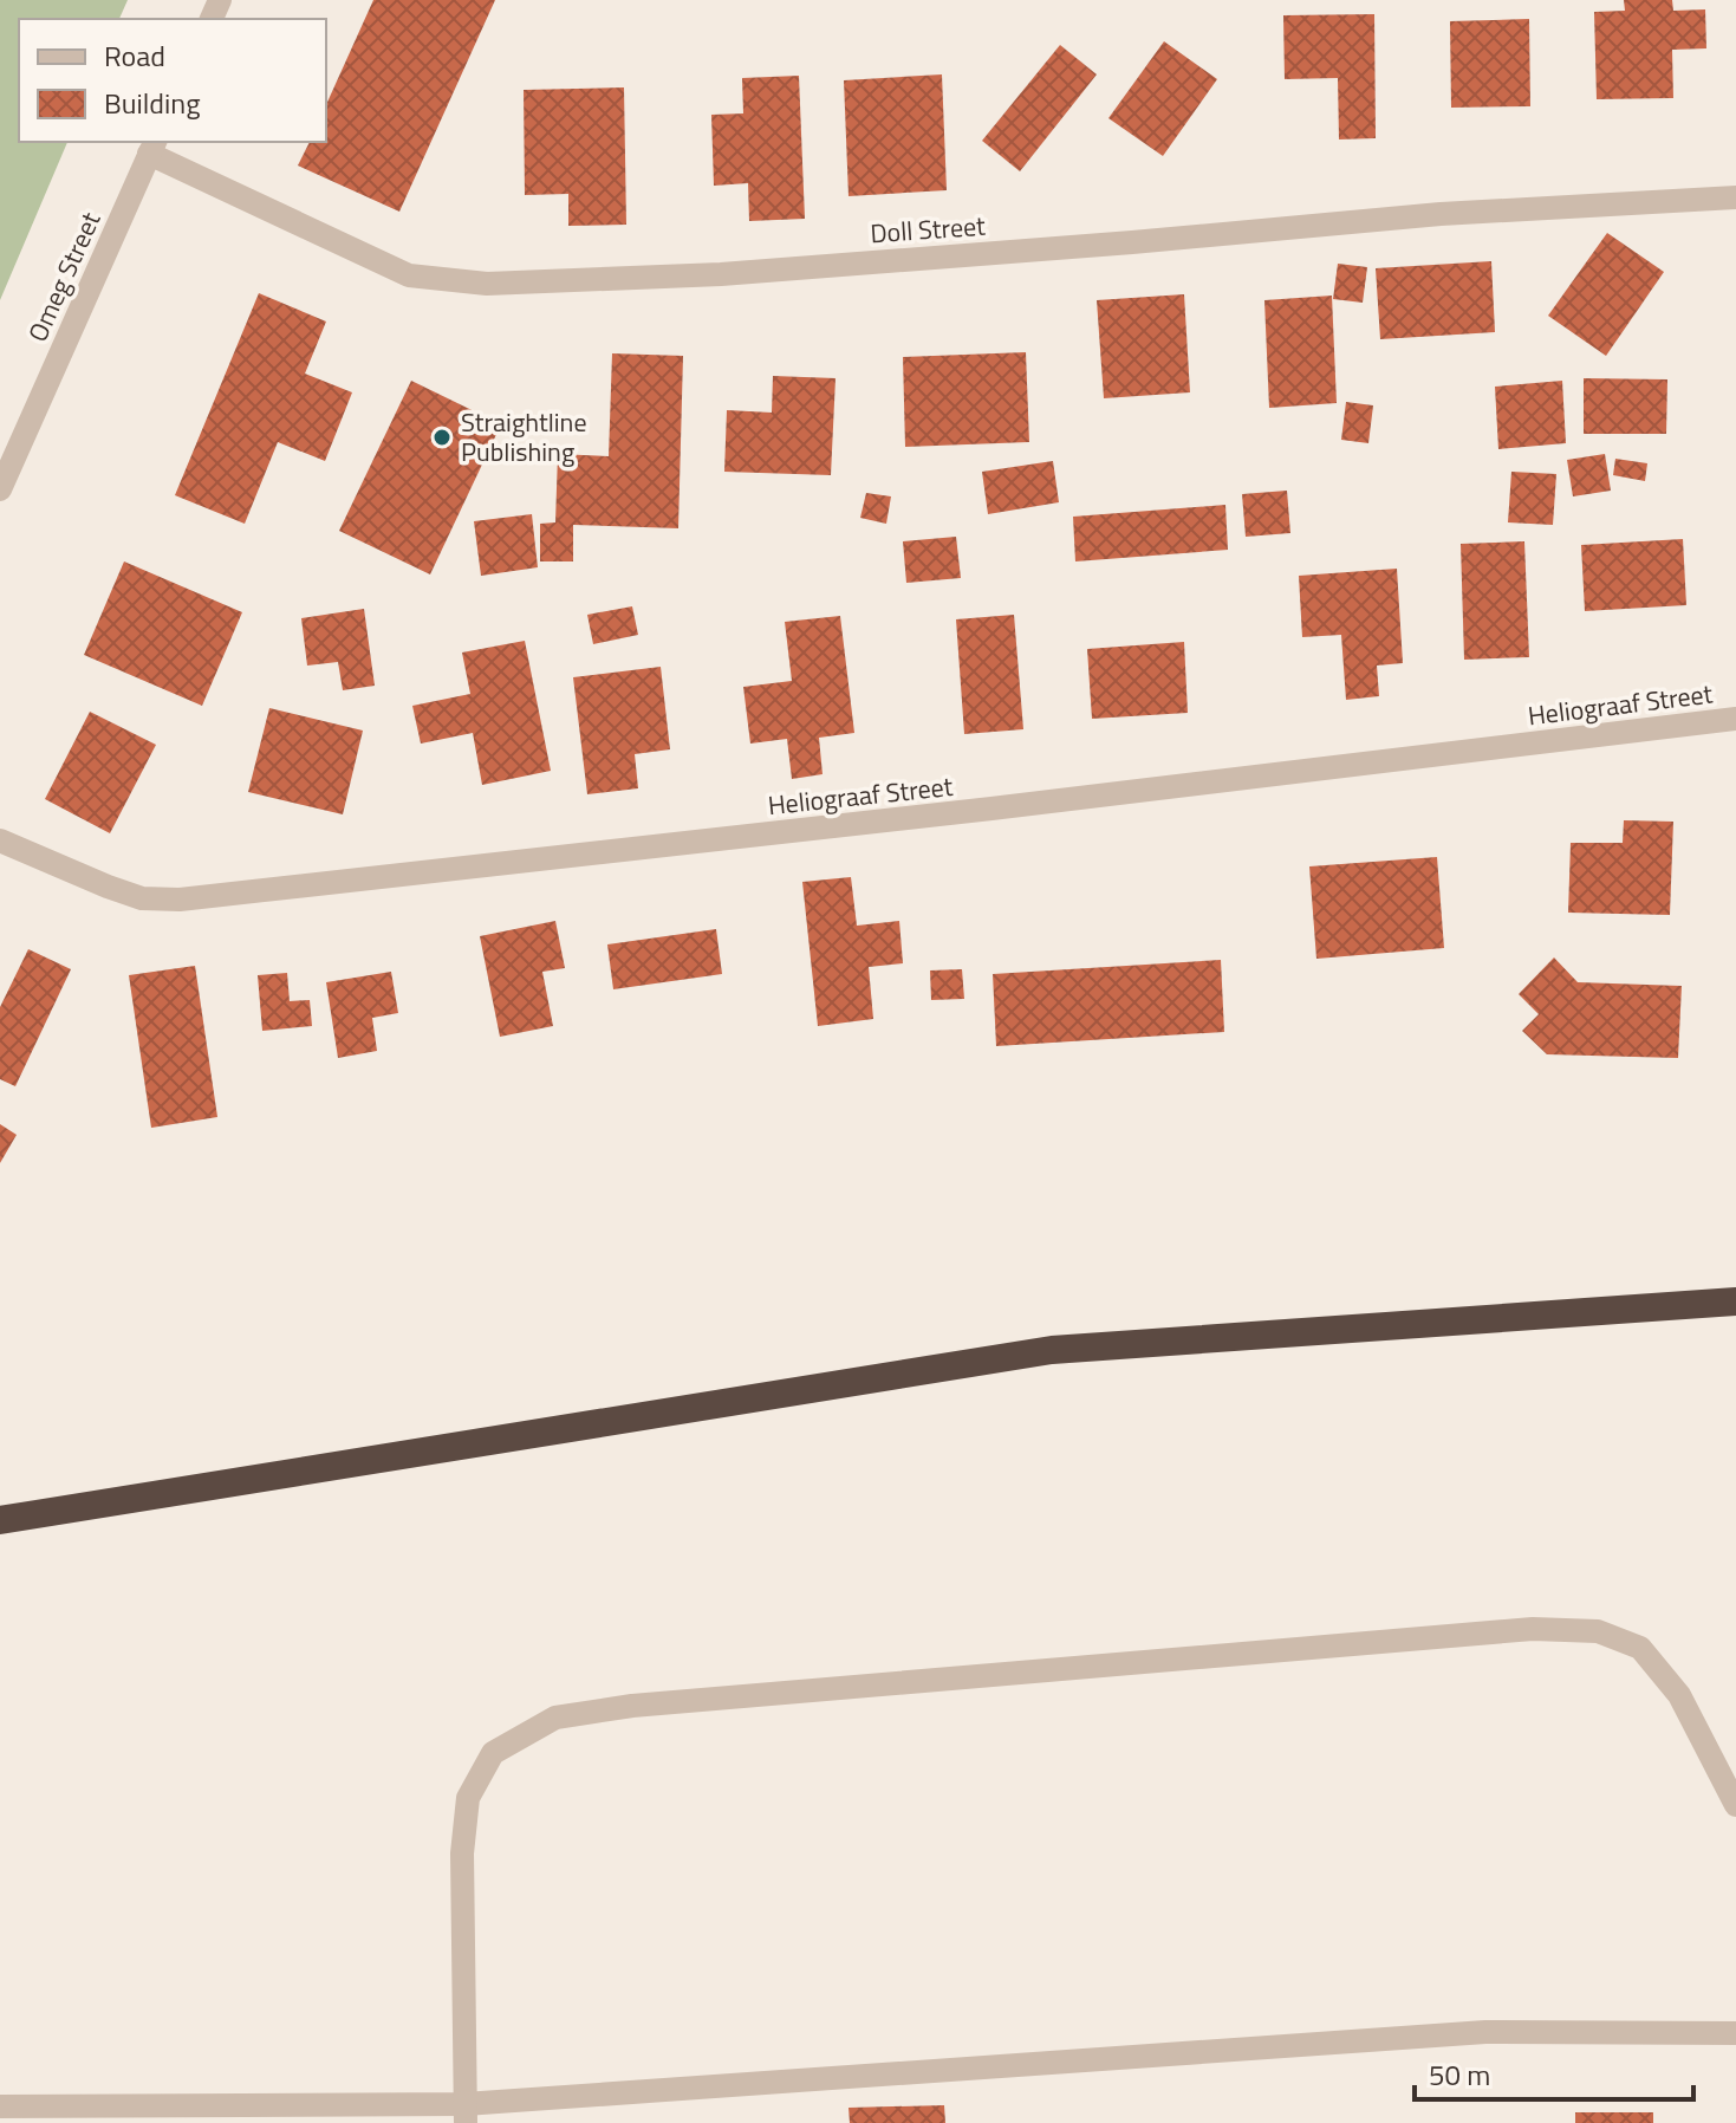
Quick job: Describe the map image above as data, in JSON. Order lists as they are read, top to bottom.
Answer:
{
  "streets": {
    "street": ["Doll Street", "Omeg Street", "Heliograaf Street"]
  },
  "crossings": [
    ["Doll Street", "Omeg Street"]
  ],
  "places": ["Straightline Publishing"],
  "legend": ["Road", "Building"],
  "scale_bar": "50 m"
}
